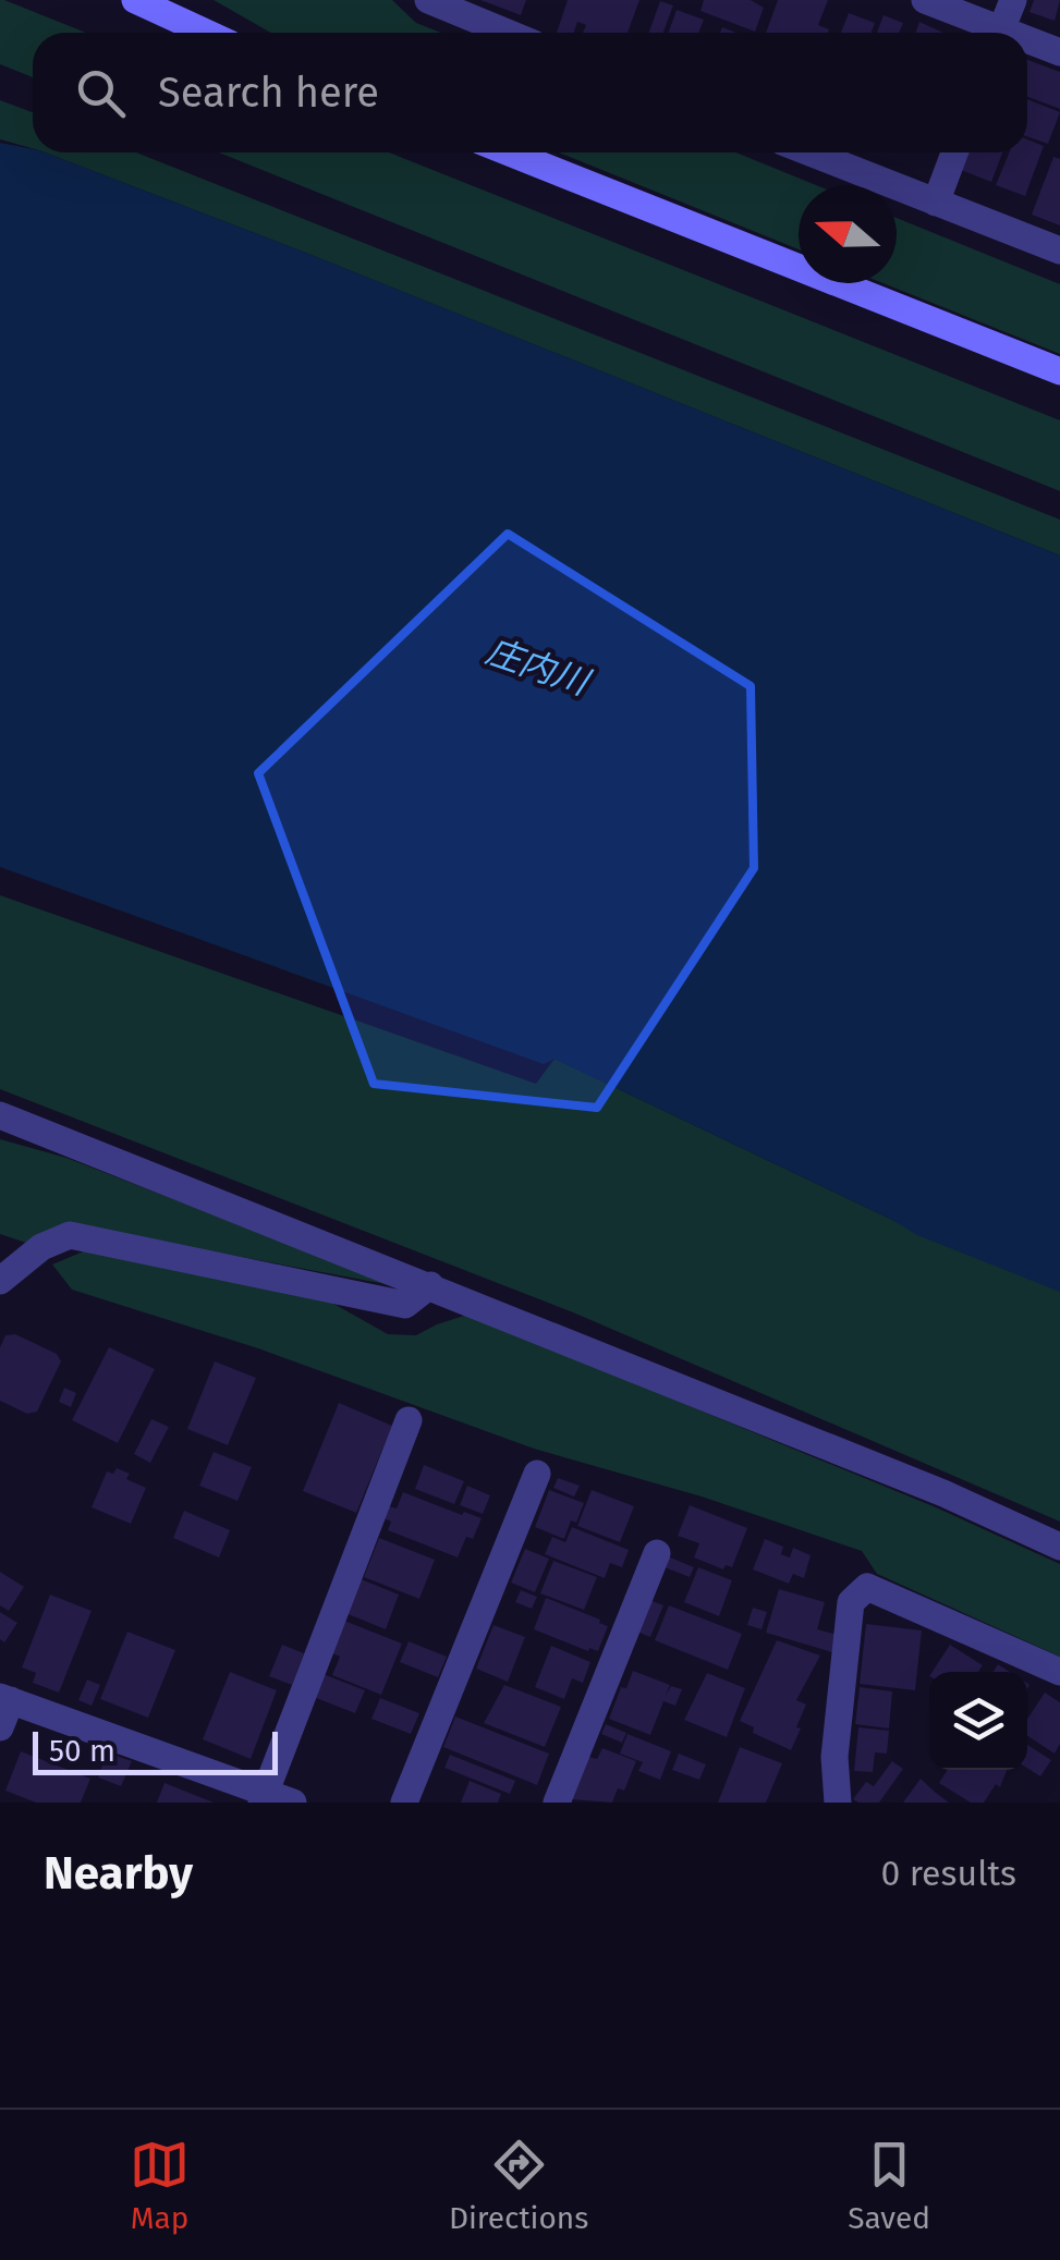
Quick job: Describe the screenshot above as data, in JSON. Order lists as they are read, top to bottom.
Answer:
{
  "water": ["庄内川"],
  "scale_bar": "50 m",
  "north": "left",
  "page": {
    "search": "Search here",
    "scale": "50 m",
    "heading": ["Nearby", "0 results"],
    "nav": ["Map", "Directions", "Saved"]
  }
}
